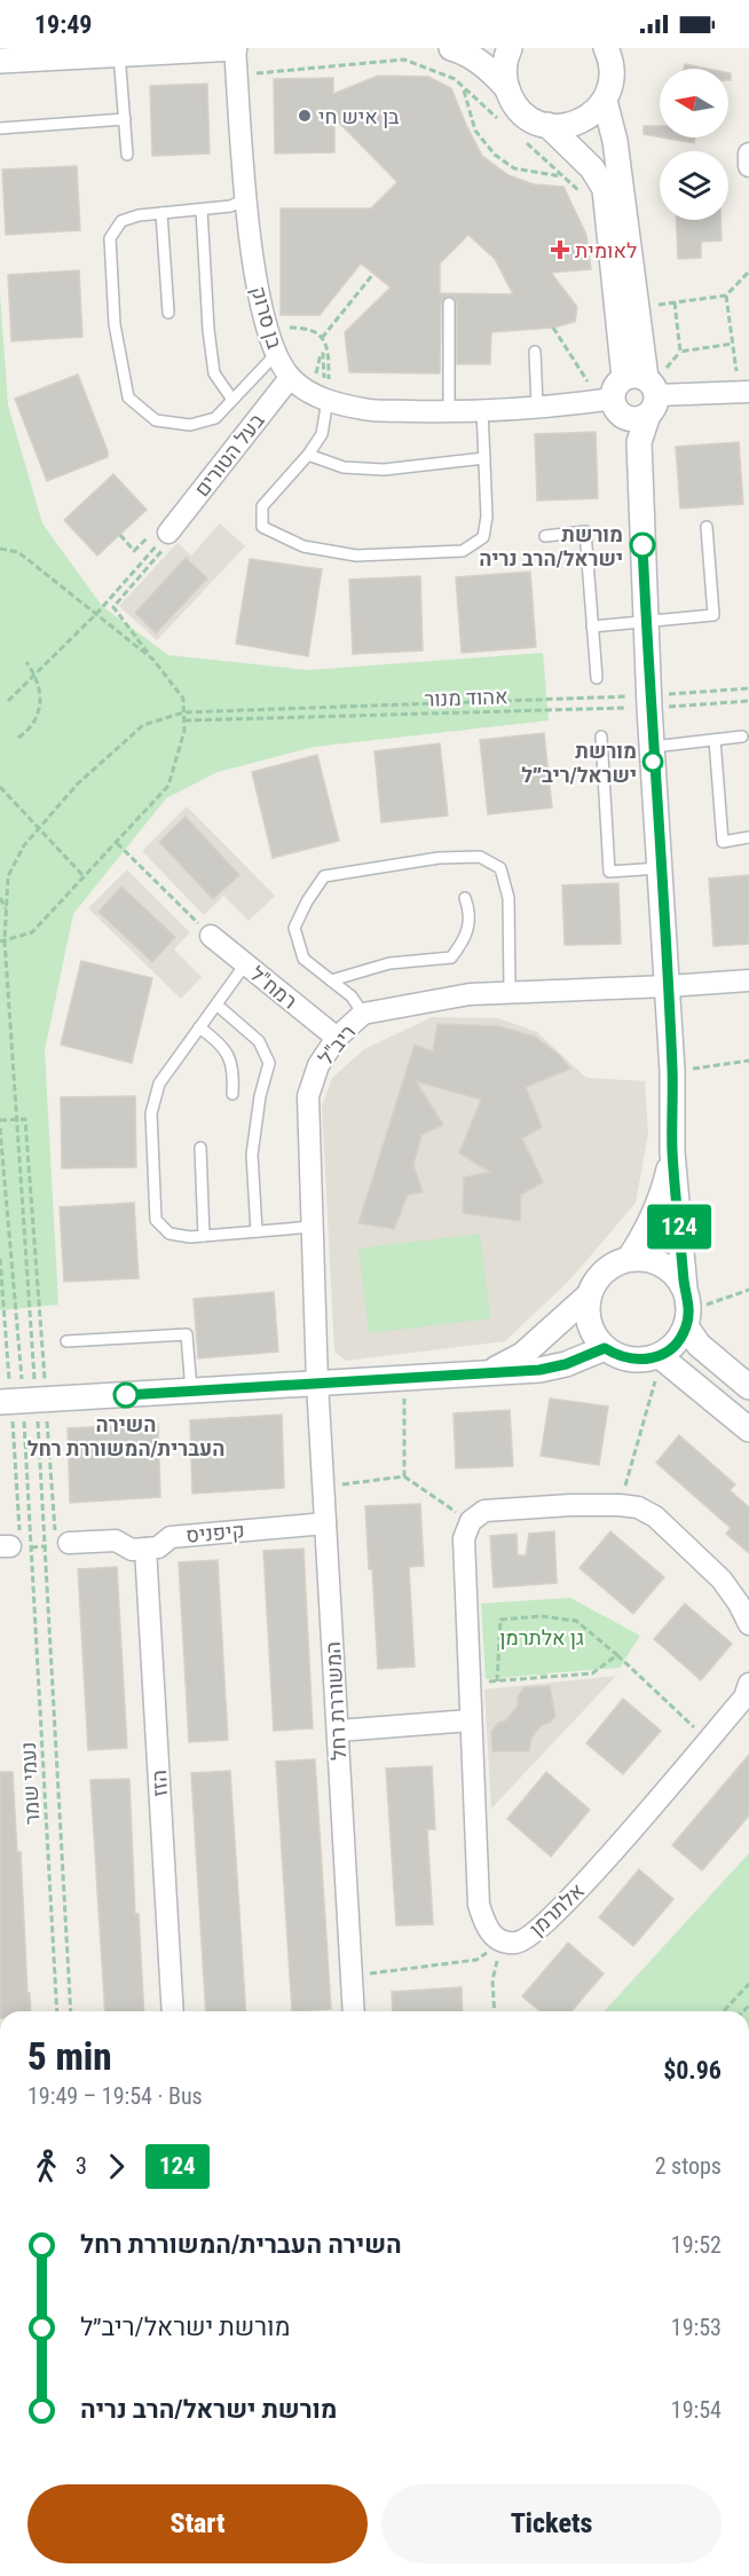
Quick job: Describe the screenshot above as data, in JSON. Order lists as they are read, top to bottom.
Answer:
{
  "streets": {
    "street": [
      "בן סרוק",
      "בעל הטורים",
      "רמח\"ל",
      "ריב\"ל",
      "קיפניס",
      "המשוררת רחל",
      "הזז",
      "אלתרמן"
    ],
    "path": ["אהוד מנור", "נעמי שמר"]
  },
  "crossings": [
    ["בן סרוק", "בעל הטורים"],
    ["רמח\"ל", "ריב\"ל"],
    ["ריב\"ל", "המשוררת רחל"],
    ["קיפניס", "המשוררת רחל"],
    ["קיפניס", "הזז"]
  ],
  "parks": ["גן אלתרמן"],
  "places": {
    "other": [
      "בן איש חי",
      "מורשת ישראל/הרב נריה",
      "מורשת ישראל/ריב״ל",
      "השירה העברית/המשוררת רחל"
    ],
    "health": ["לאומית"]
  },
  "lines": ["bus line 124"],
  "north": "left",
  "page": {
    "status": "19:49",
    "on_map": "124",
    "heading": ["5 min", "19:49 – 19:54 · Bus", "$0.96"],
    "legs": ["3", "124", "2 stops"],
    "list": [
      {
        "name": "השירה העברית/המשוררת רחל",
        "value": "19:52"
      },
      {
        "name": "מורשת ישראל/ריב״ל",
        "value": "19:53"
      },
      {
        "name": "מורשת ישראל/הרב נריה",
        "value": "19:54"
      }
    ],
    "buttons": ["Start", "Tickets"]
  }
}
